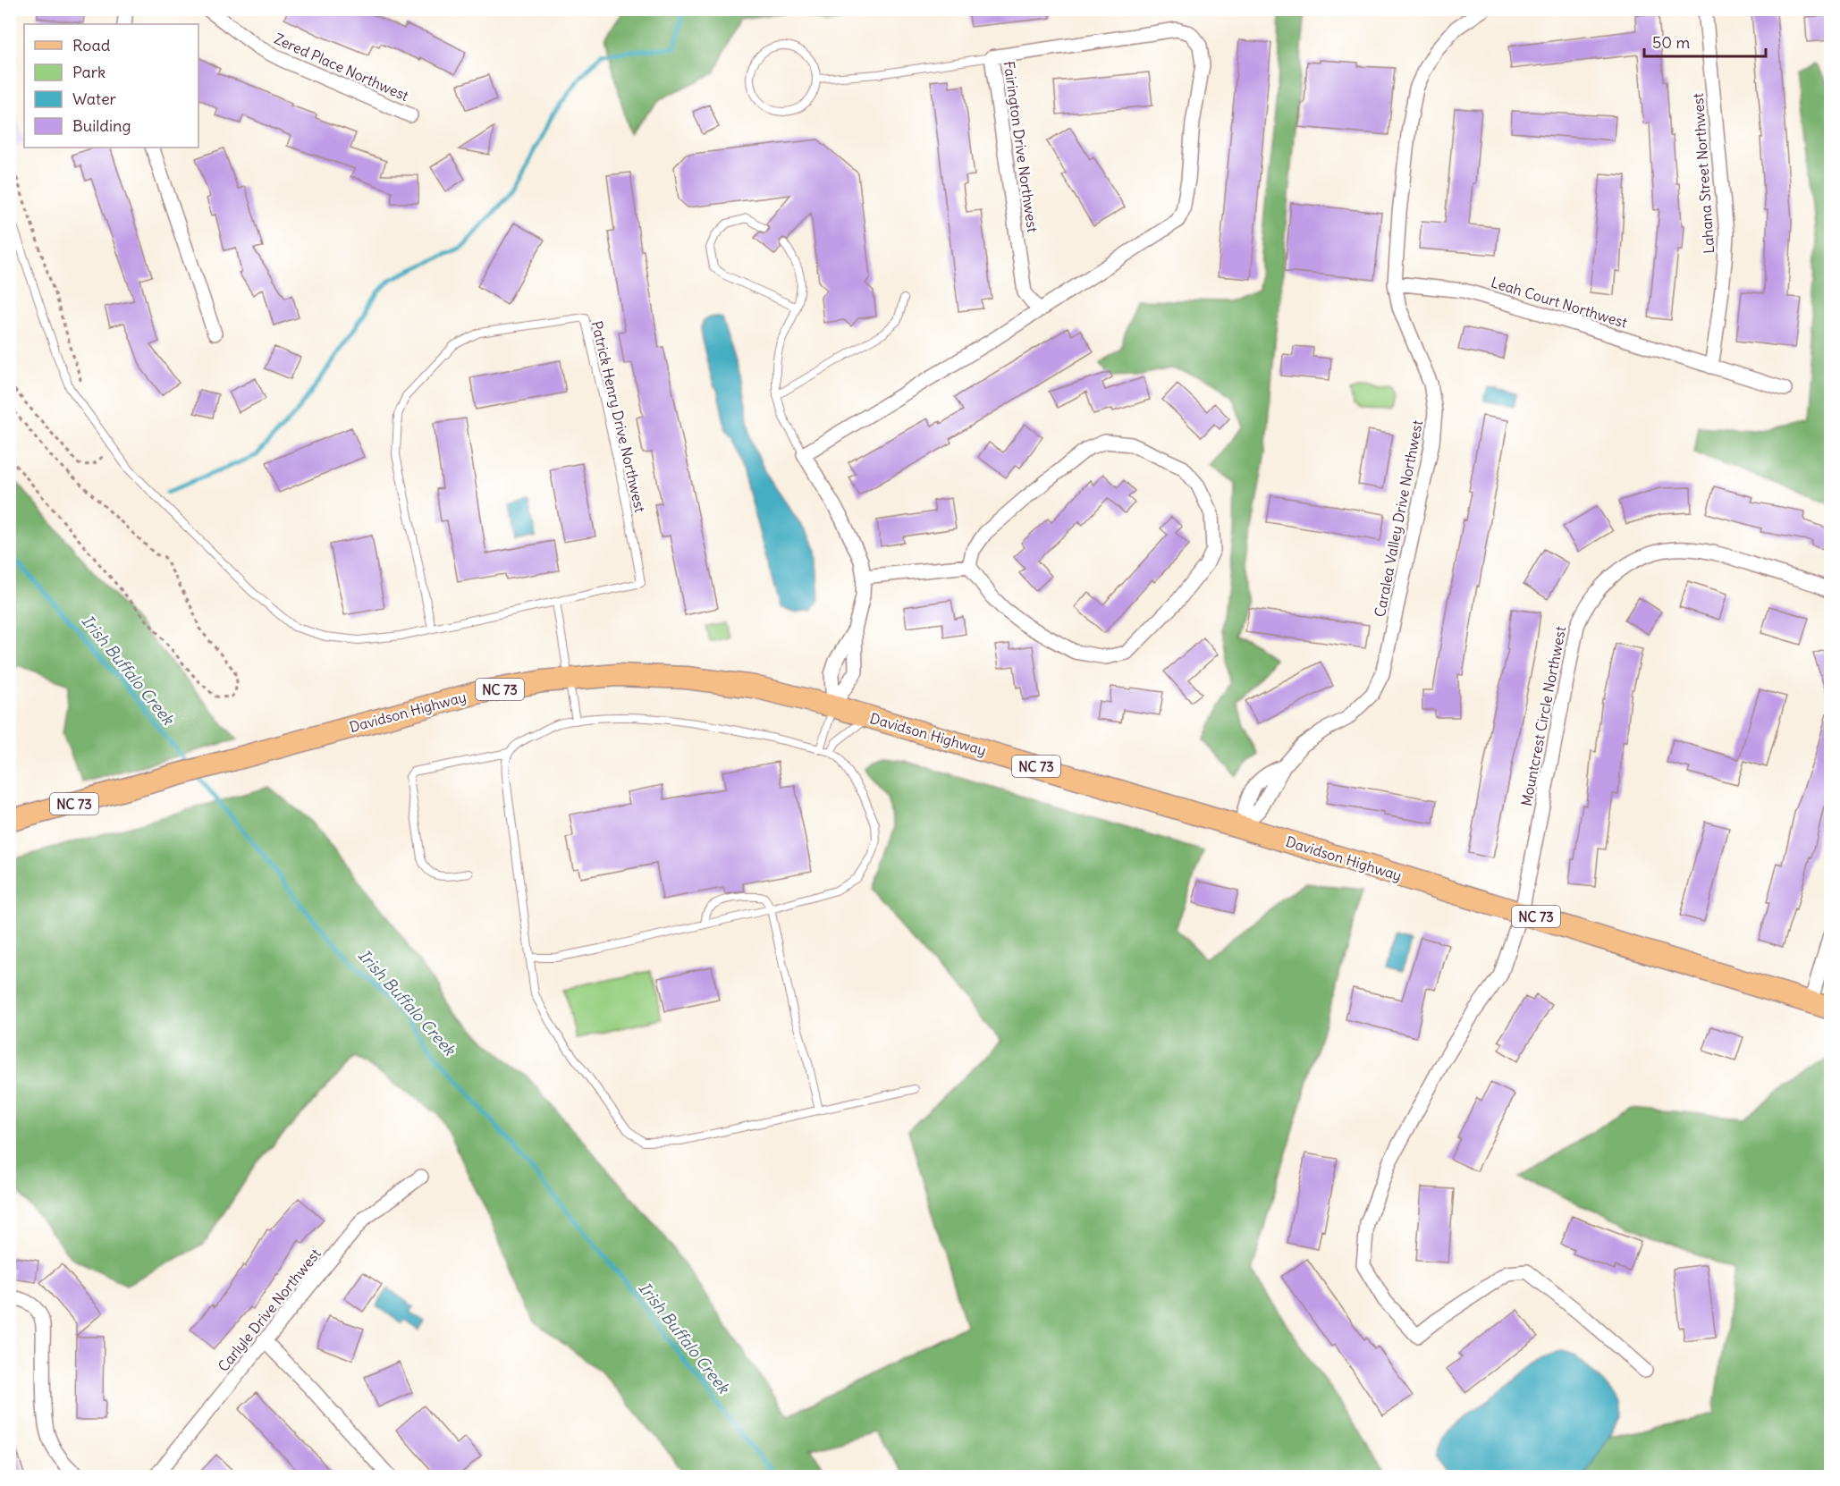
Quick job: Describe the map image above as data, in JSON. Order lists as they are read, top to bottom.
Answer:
{
  "streets": {
    "main road": ["NC 73", "Davidson Highway"],
    "street": [
      "Zered Place Northwest",
      "Fairington Drive Northwest",
      "Lahana Street Northwest",
      "Leah Court Northwest",
      "Caralea Valley Drive Northwest",
      "Mountcrest Circle Northwest",
      "Carlyle Drive Northwest"
    ],
    "lane": ["Patrick Henry Drive Northwest"]
  },
  "crossings": [
    ["Lahana Street Northwest", "Leah Court Northwest"],
    ["Leah Court Northwest", "Caralea Valley Drive Northwest"],
    ["Caralea Valley Drive Northwest", "Davidson Highway"],
    ["Davidson Highway", "Mountcrest Circle Northwest"]
  ],
  "water": ["Irish Buffalo Creek"],
  "legend": [
    "Road",
    "Park",
    "Water",
    "Building"
  ],
  "scale_bar": "50 m"
}
